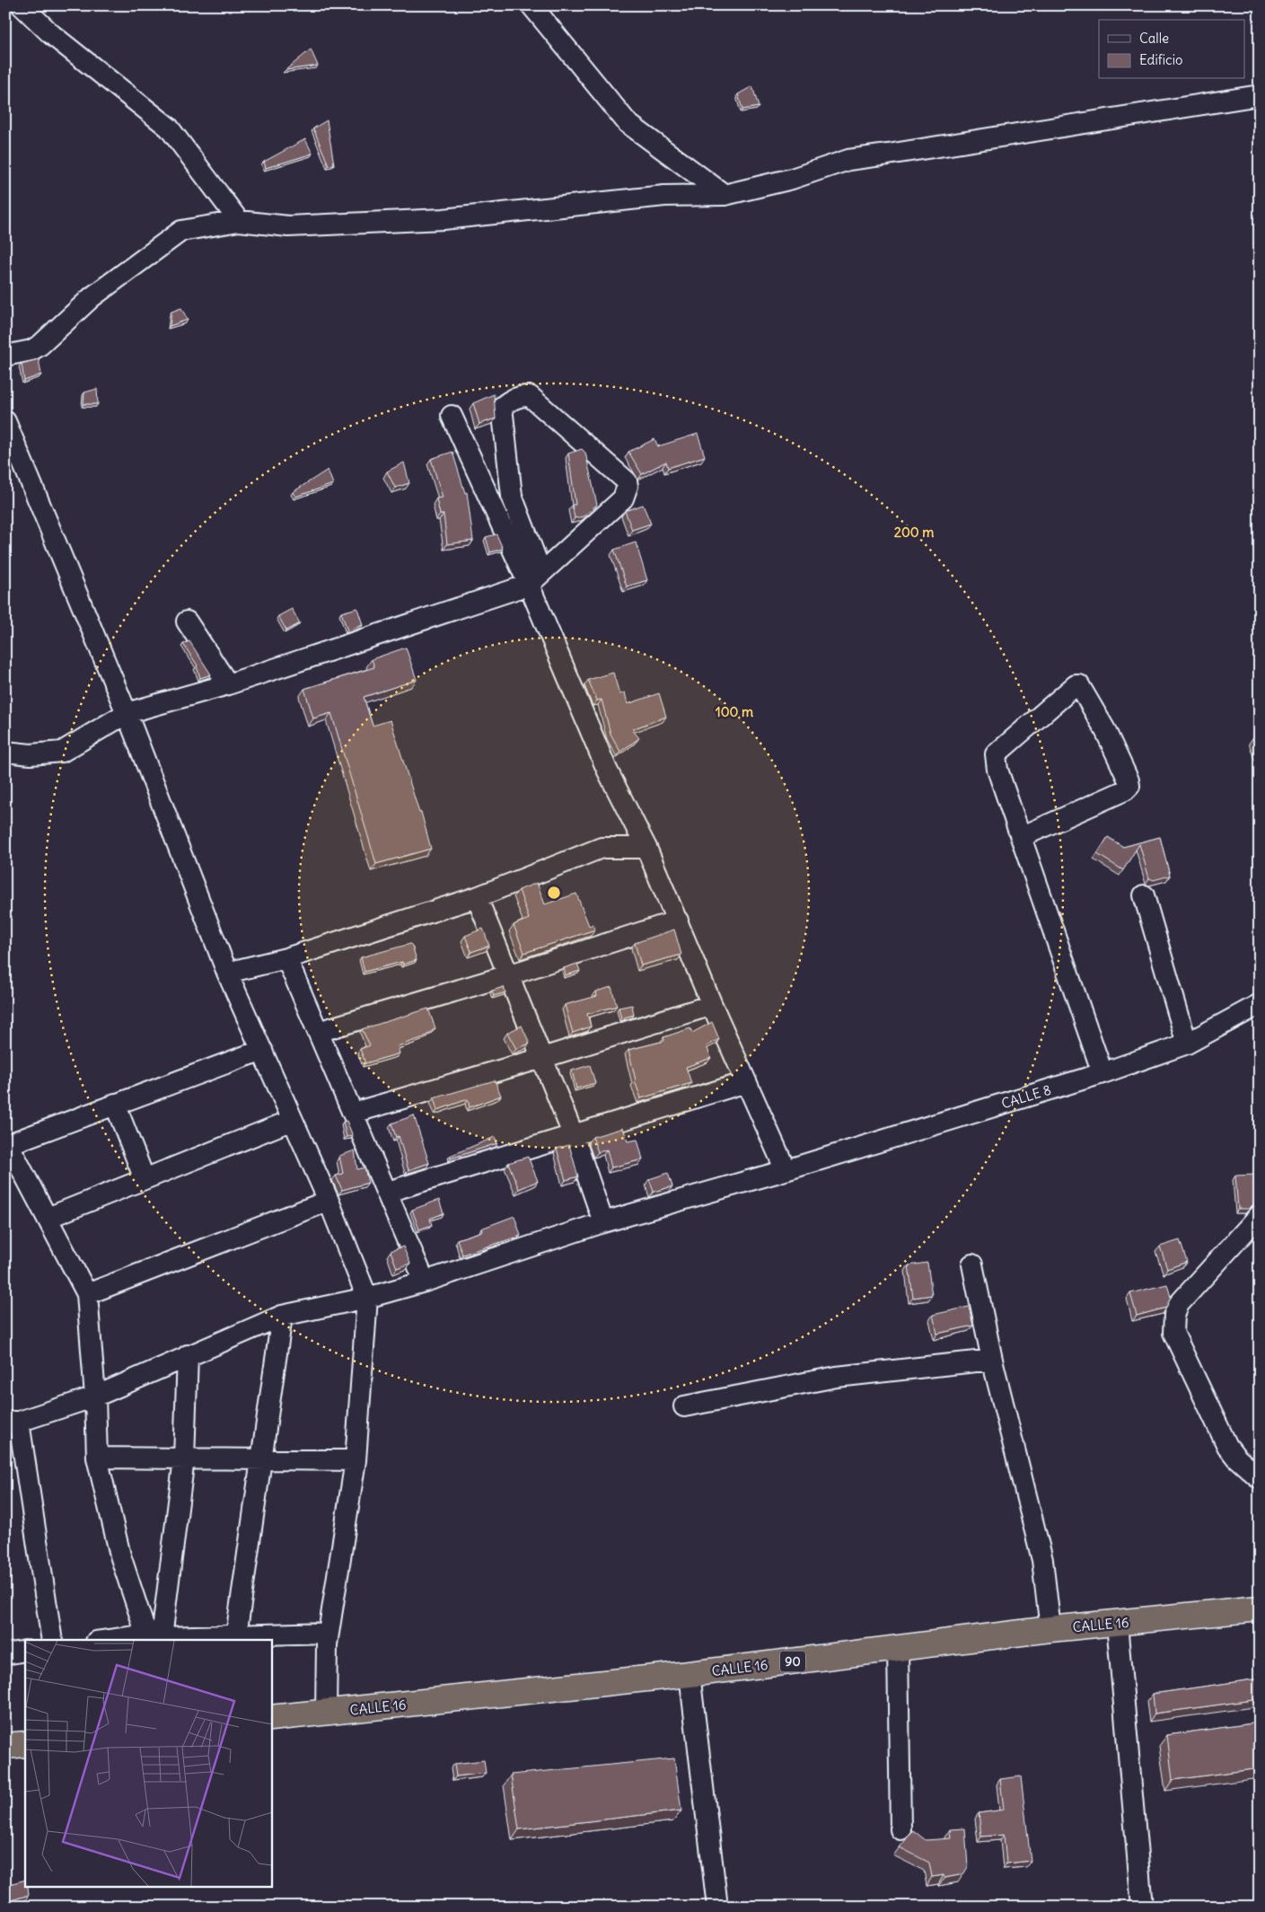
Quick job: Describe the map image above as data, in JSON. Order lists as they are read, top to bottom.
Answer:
{
  "streets": {
    "highway": ["CALLE 16", "90"],
    "street": ["CALLE 8"]
  },
  "crossings": [
    ["CALLE 16", "90"]
  ],
  "legend": ["Calle", "Edificio"],
  "rings": ["200 m", "100 m"]
}
